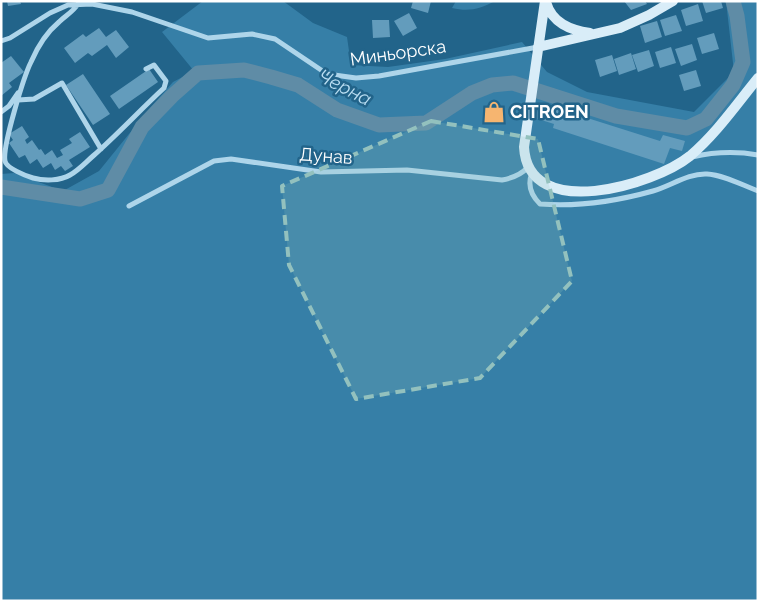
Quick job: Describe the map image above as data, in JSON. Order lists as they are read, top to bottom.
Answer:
{
  "streets": {
    "street": ["Миньорска", "Дунав"]
  },
  "water": ["Черна"],
  "places": {
    "shop": ["CITROEN"]
  }
}
